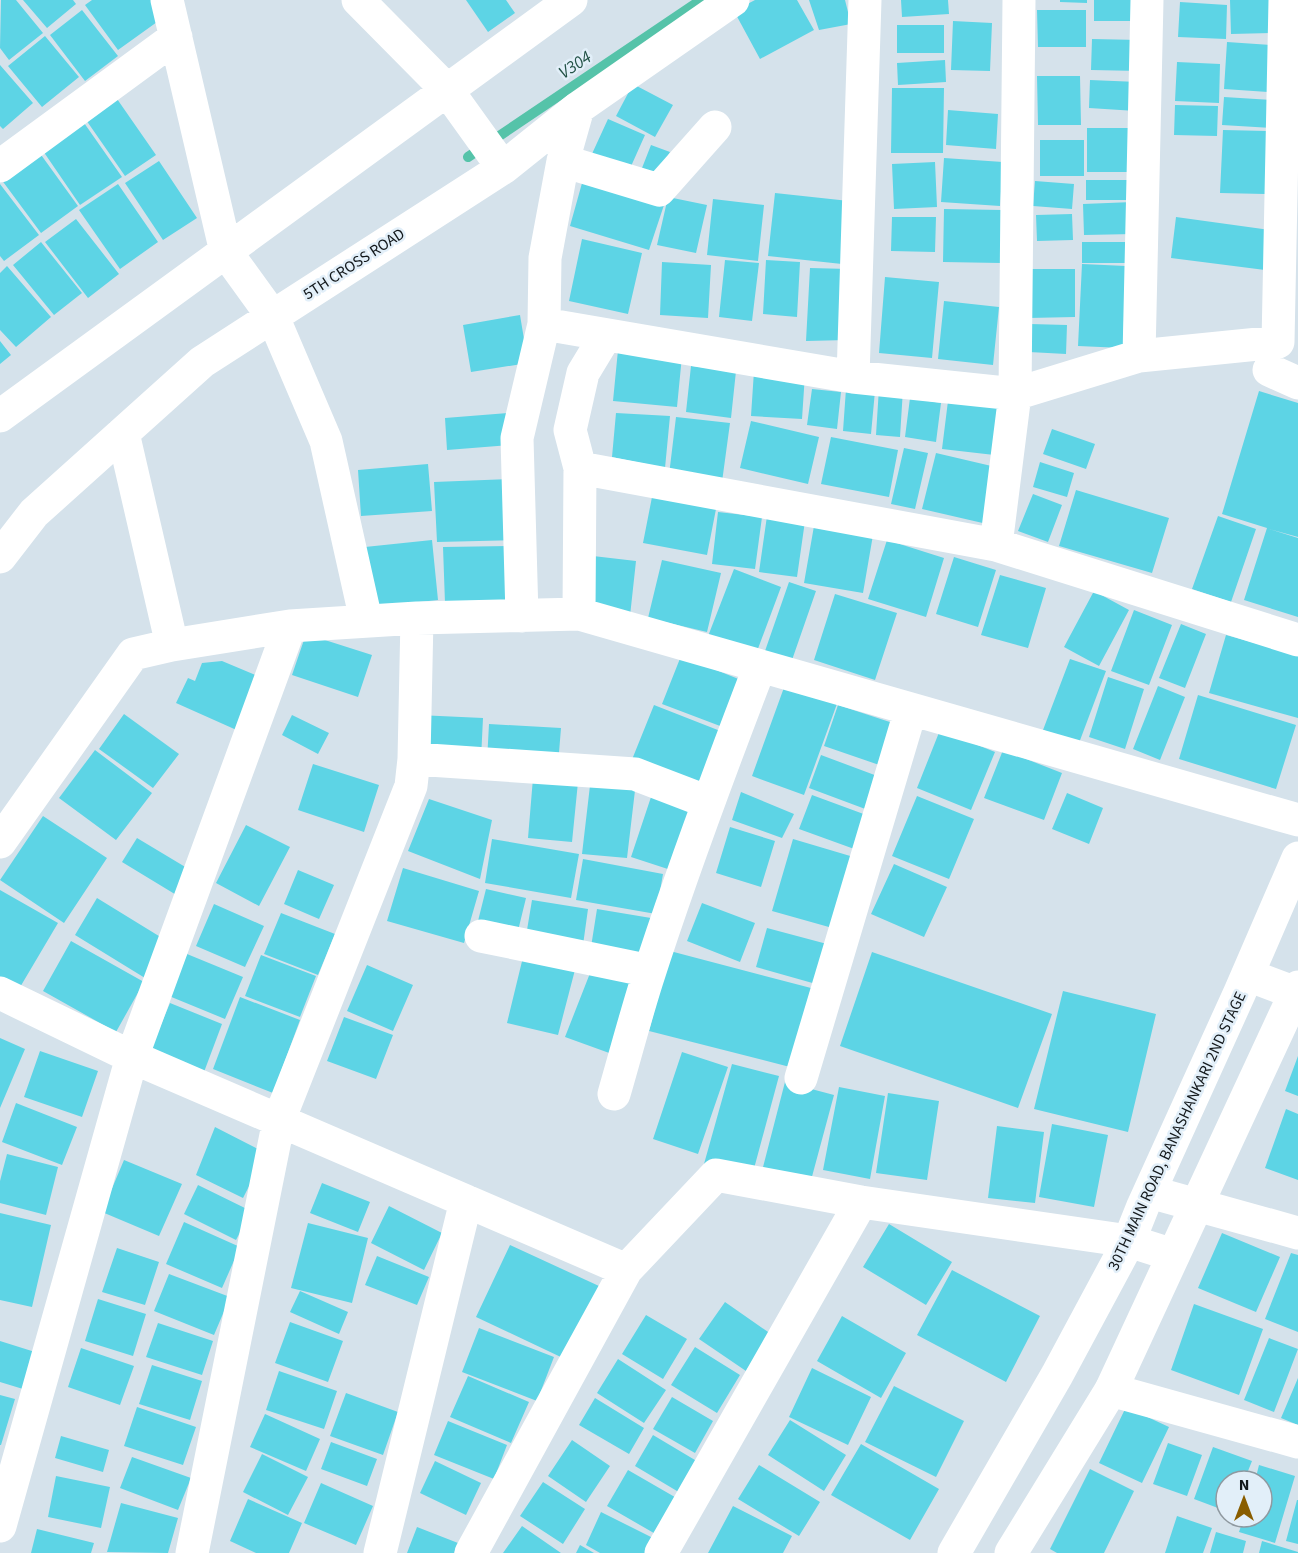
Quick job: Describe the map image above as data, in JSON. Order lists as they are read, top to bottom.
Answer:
{
  "streets": {
    "street": ["5TH CROSS ROAD", "30TH MAIN ROAD, BANASHANKARI 2ND STAGE"]
  },
  "water": ["V304"],
  "north": "top"
}
